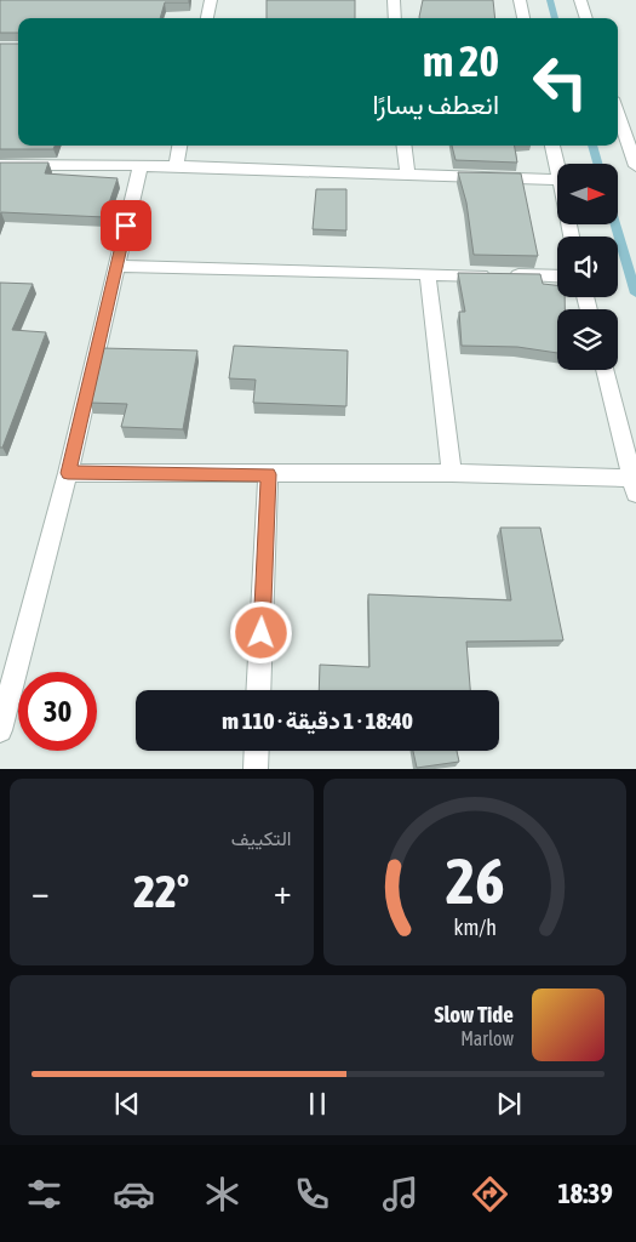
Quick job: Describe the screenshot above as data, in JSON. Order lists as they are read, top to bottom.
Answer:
{
  "north": "right",
  "page": {
    "turn": ["20 m", "انعطف يسارًا"],
    "limit": "30",
    "trip": "18:40 · 1 دقيقة · 110 m",
    "tile": "التكييف",
    "heat": ["−", "22°", "+"],
    "song": ["Slow Tide", "Marlow"],
    "tabs": "18:39",
    "gauge": ["26", "km/h"]
  }
}
